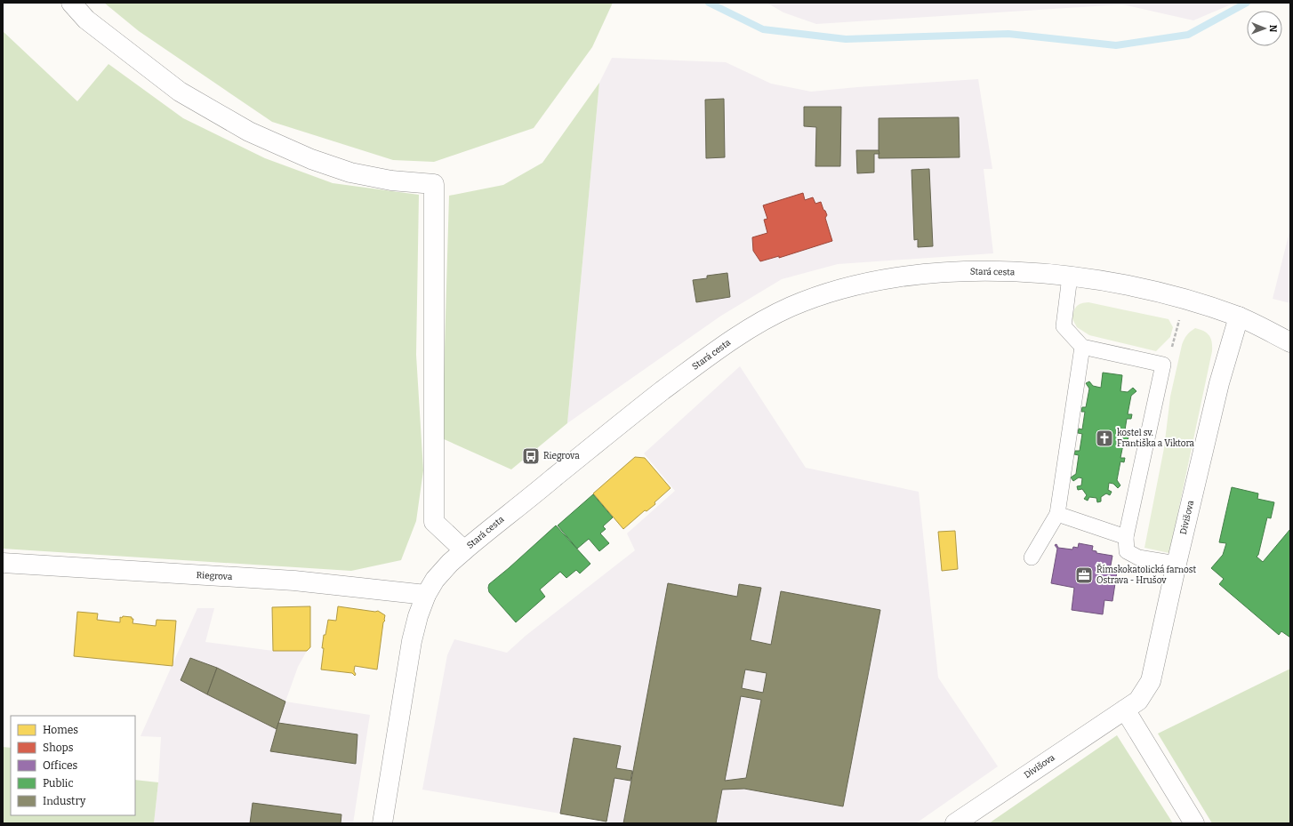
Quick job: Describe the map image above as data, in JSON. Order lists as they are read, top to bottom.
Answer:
{
  "streets": {
    "street": ["Stará cesta", "Divišova", "Riegrova"]
  },
  "crossings": [
    ["Stará cesta", "Divišova"],
    ["Stará cesta", "Riegrova"]
  ],
  "places": {
    "church": ["kostel sv. Františka a Viktora"],
    "bus stop": ["Riegrova"],
    "office": ["Římskokatolická farnost Ostrava - Hrušov"]
  },
  "legend": [
    "Homes",
    "Shops",
    "Offices",
    "Public",
    "Industry"
  ],
  "north": "right"
}
